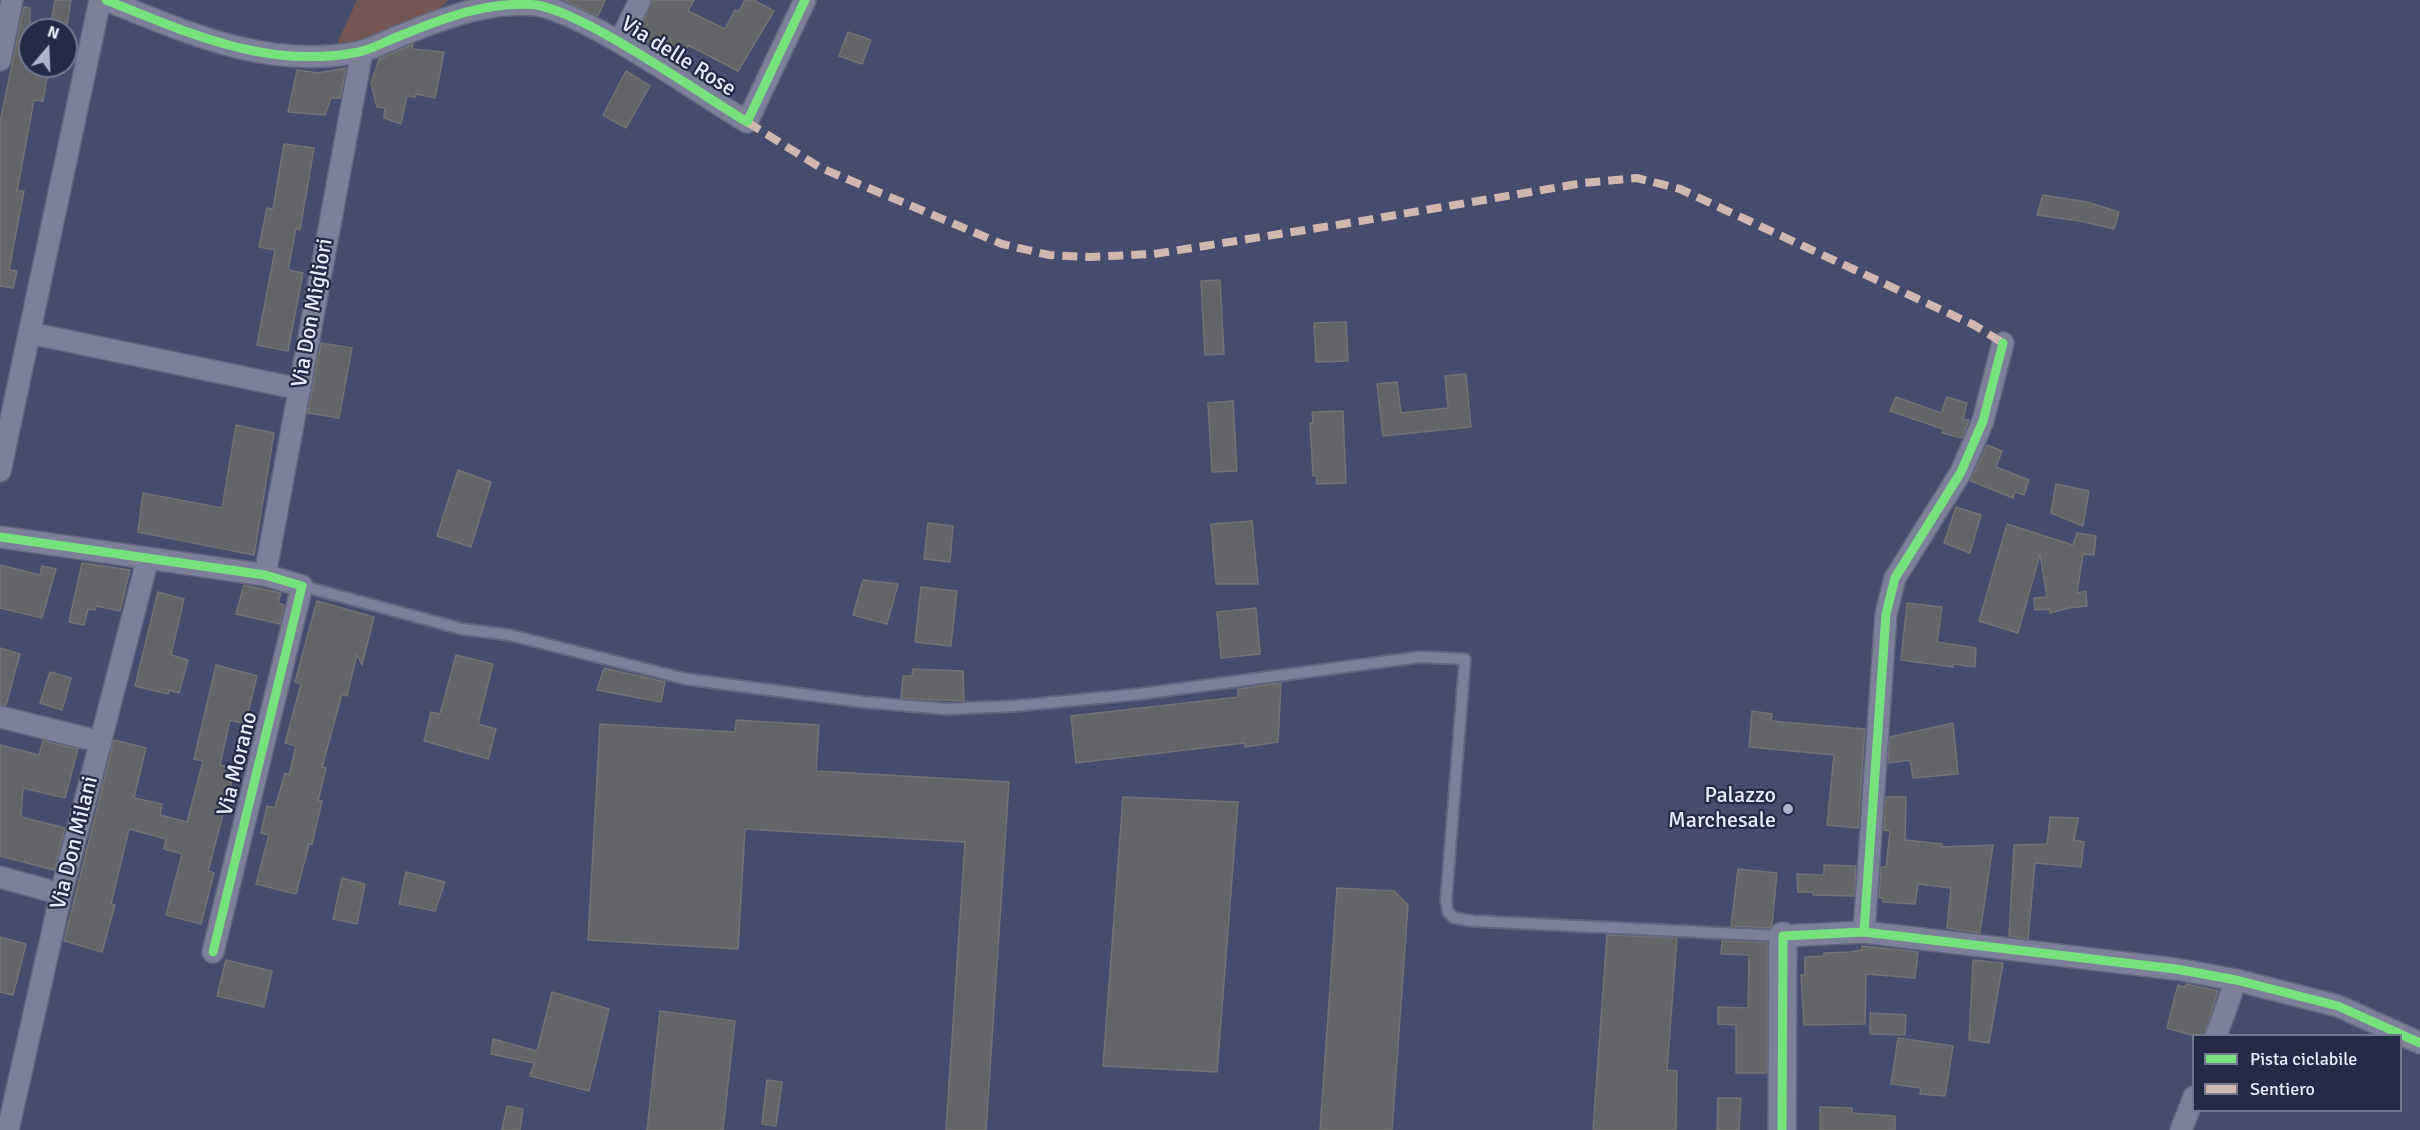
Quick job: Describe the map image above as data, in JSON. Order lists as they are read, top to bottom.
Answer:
{
  "streets": {
    "street": [
      "Via delle Rose",
      "Via Don Migliori",
      "Via Morano",
      "Via Don Milani"
    ]
  },
  "crossings": [
    ["Via delle Rose", "Via Don Migliori"]
  ],
  "places": ["Palazzo Marchesale"],
  "legend": ["Pista ciclabile", "Sentiero"],
  "north": "top"
}
